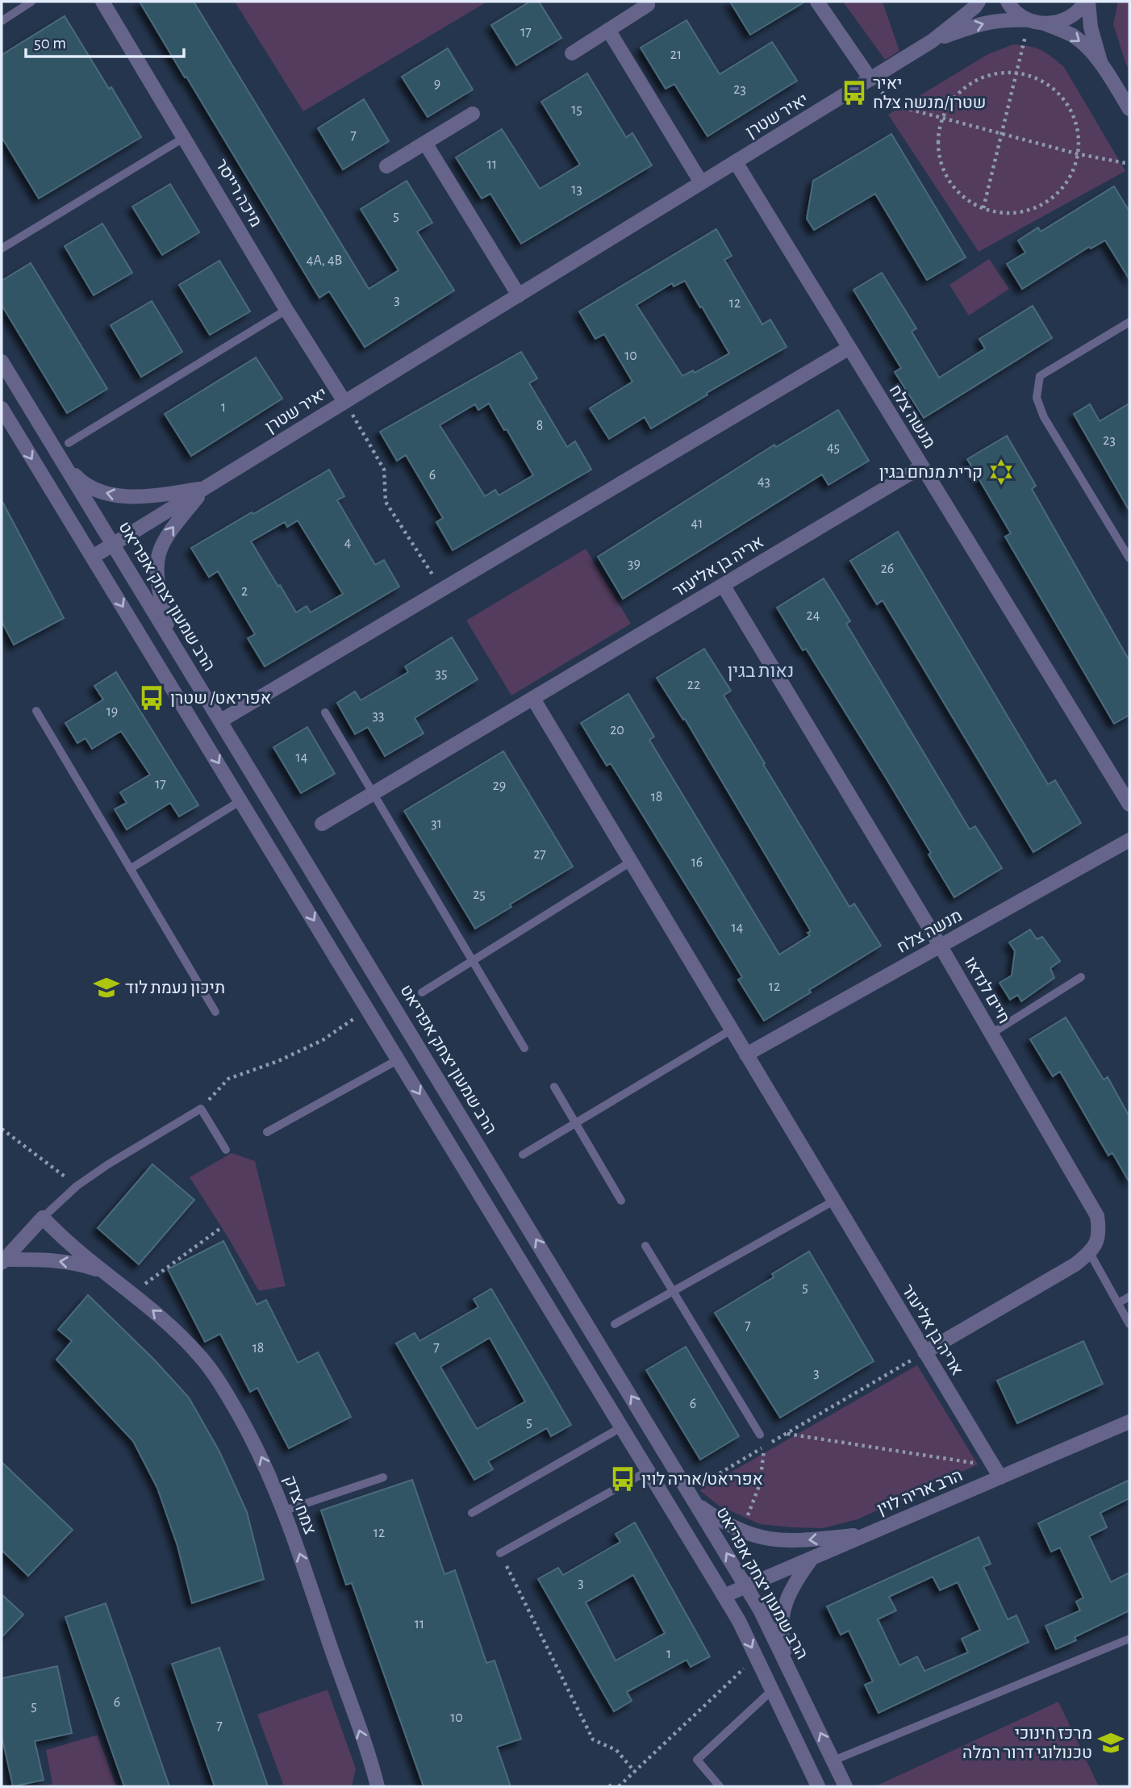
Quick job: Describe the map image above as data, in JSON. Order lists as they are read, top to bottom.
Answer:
{
  "streets": {
    "street": [
      "יאיר שטרן",
      "מיכה רייסר",
      "מנשה צלח",
      "אריה בן אליעזר",
      "הרב שמעון יצחק אפריאט",
      "חיים לנדאו",
      "הרב אריה לוין",
      "צמח צדק"
    ]
  },
  "crossings": [
    ["יאיר שטרן", "מיכה רייסר"],
    ["יאיר שטרן", "מנשה צלח"],
    ["יאיר שטרן", "הרב שמעון יצחק אפריאט"],
    ["מנשה צלח", "אריה בן אליעזר"],
    ["מנשה צלח", "חיים לנדאו"],
    ["אריה בן אליעזר", "חיים לנדאו"],
    ["אריה בן אליעזר", "הרב אריה לוין"],
    ["הרב שמעון יצחק אפריאט", "הרב אריה לוין"]
  ],
  "one_way": ["צמח צדק"],
  "districts": ["נאות בגין"],
  "places": {
    "bus stop": ["יאיר שטרן/מנשה צלח", "אפריאט/ שטרן", "אפריאט/אריה לוין"],
    "synagogue": ["קרית מנחם בגין"],
    "school or university": ["תיכון נעמת לוד", "מרכז חינוכי טכנולוגי דרור רמלה"]
  },
  "house_numbers": [
    "17",
    "21",
    "9",
    "23",
    "15",
    "7",
    "11",
    "13",
    "5",
    "4A, 4B",
    "3",
    "12",
    "10",
    "1",
    "8",
    "23",
    "45",
    "6",
    "43",
    "41",
    "4",
    "39",
    "26",
    "2",
    "24",
    "35",
    "22",
    "19",
    "33",
    "20",
    "14",
    "17",
    "29",
    "18",
    "31",
    "27",
    "16",
    "25",
    "14",
    "12",
    "5",
    "7",
    "7",
    "18",
    "3",
    "6",
    "5",
    "12",
    "3",
    "11",
    "1",
    "6",
    "5",
    "10",
    "7"
  ],
  "scale_bar": "50 m"
}
